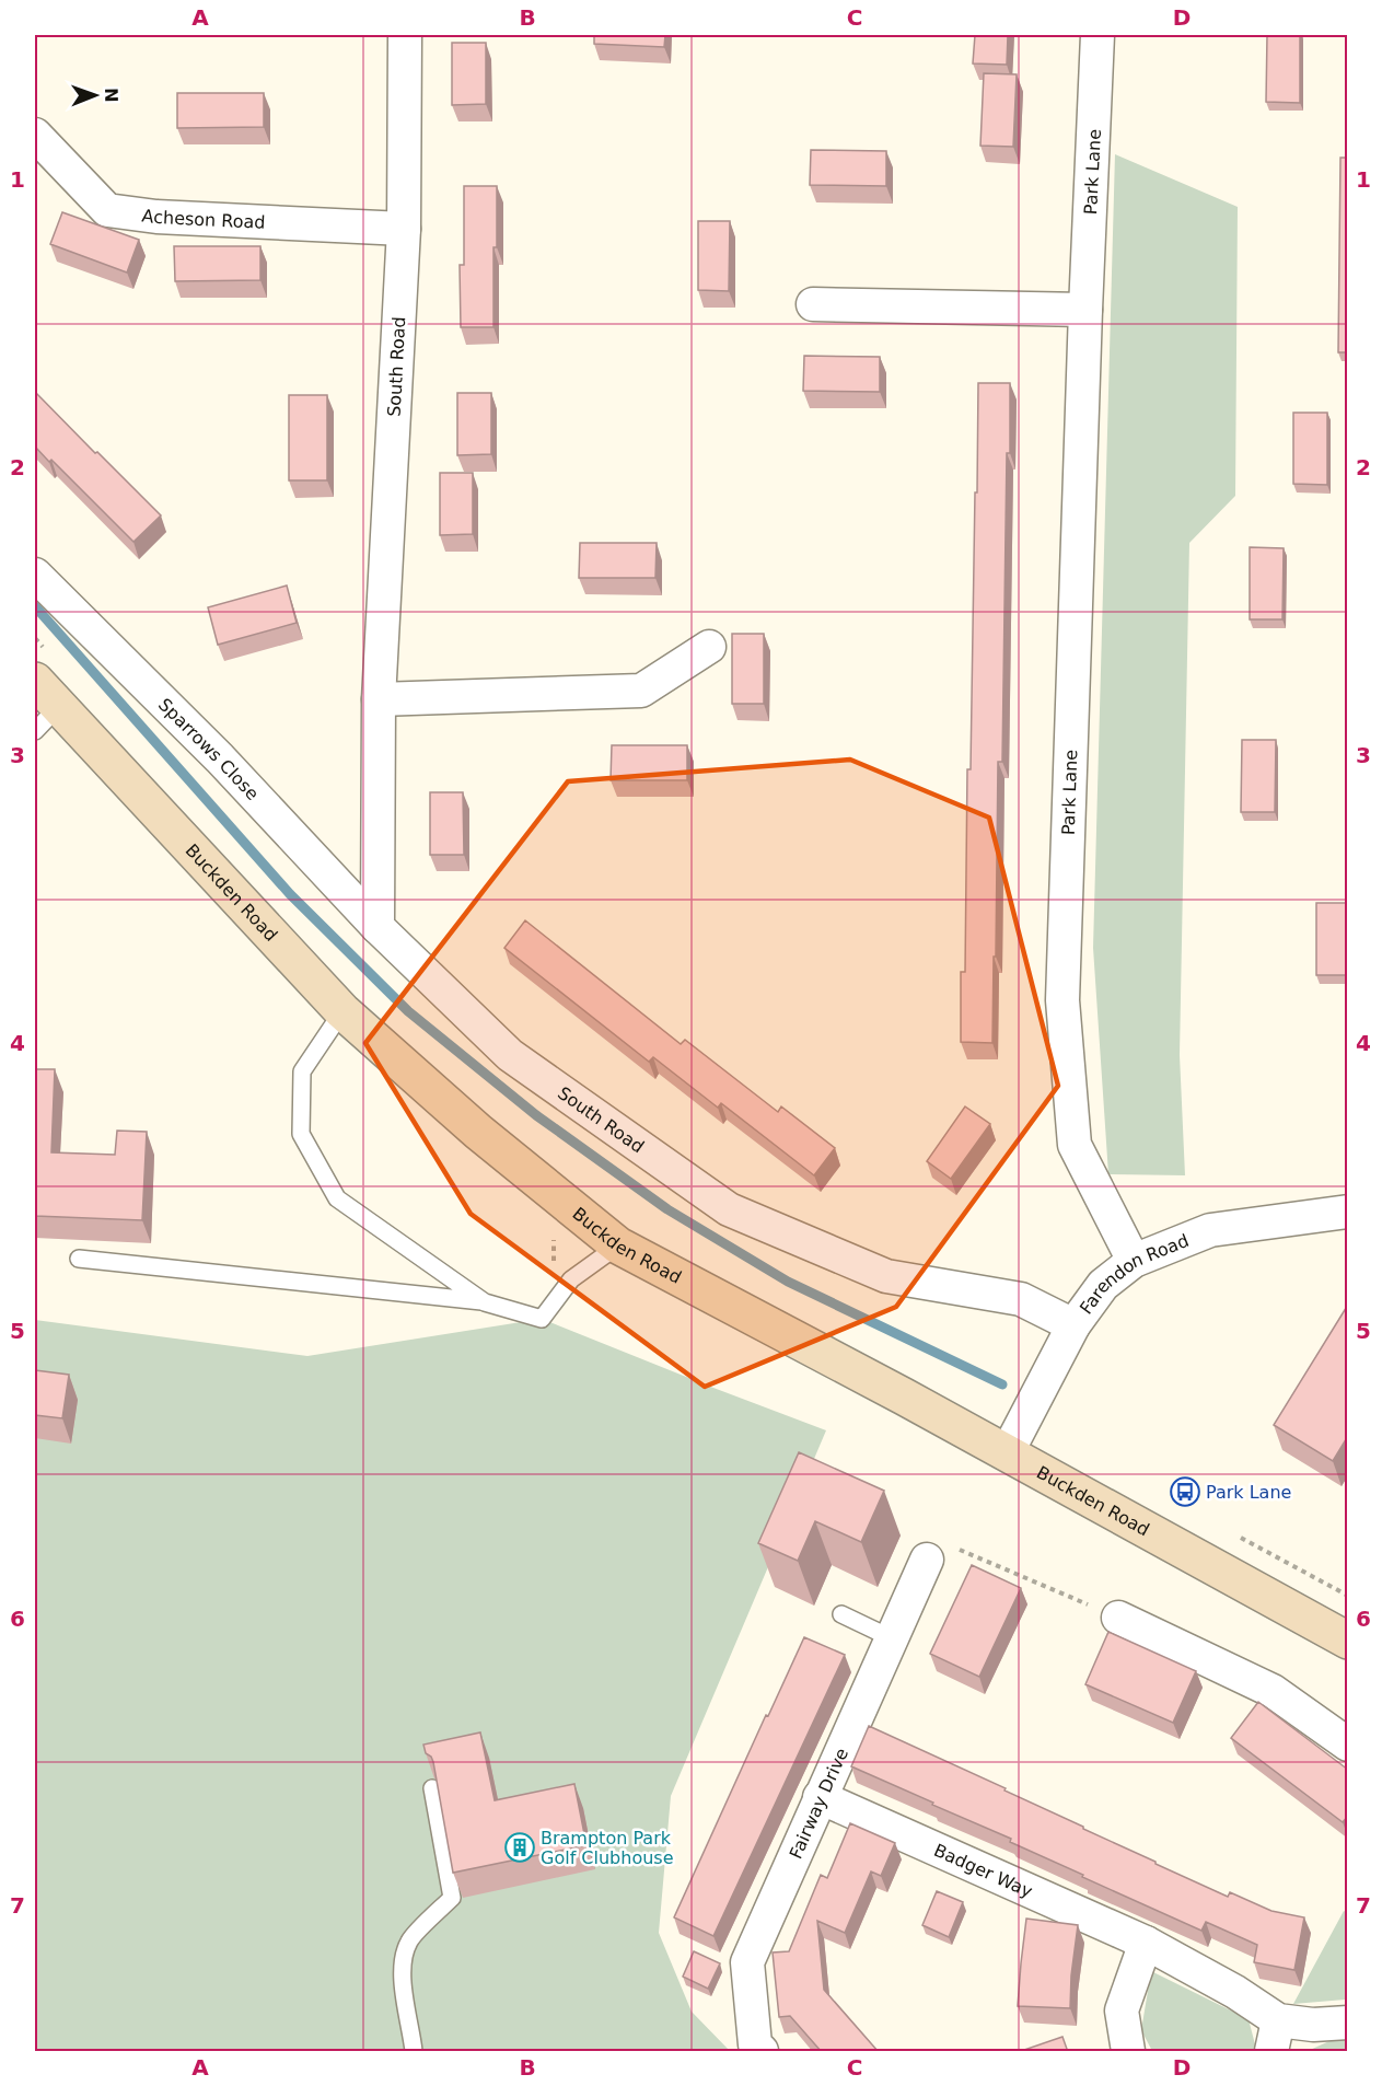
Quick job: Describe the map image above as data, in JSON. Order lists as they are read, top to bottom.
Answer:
{
  "streets": {
    "main road": ["Buckden Road"],
    "street": [
      "Park Lane",
      "Acheson Road",
      "South Road",
      "Sparrows Close",
      "Farendon Road",
      "Fairway Drive",
      "Badger Way"
    ]
  },
  "crossings": [
    ["Park Lane", "Farendon Road"],
    ["Acheson Road", "South Road"],
    ["South Road", "Sparrows Close"],
    ["South Road", "Farendon Road"],
    ["Buckden Road", "Farendon Road"],
    ["Fairway Drive", "Badger Way"]
  ],
  "places": {
    "bus stop": ["Park Lane"],
    "building": ["Brampton Park Golf Clubhouse"]
  },
  "north": "right",
  "grid": {
    "columns": [
      "A",
      "B",
      "C",
      "D"
    ],
    "rows": [
      "1",
      "2",
      "3",
      "4",
      "5",
      "6",
      "7"
    ]
  }
}
